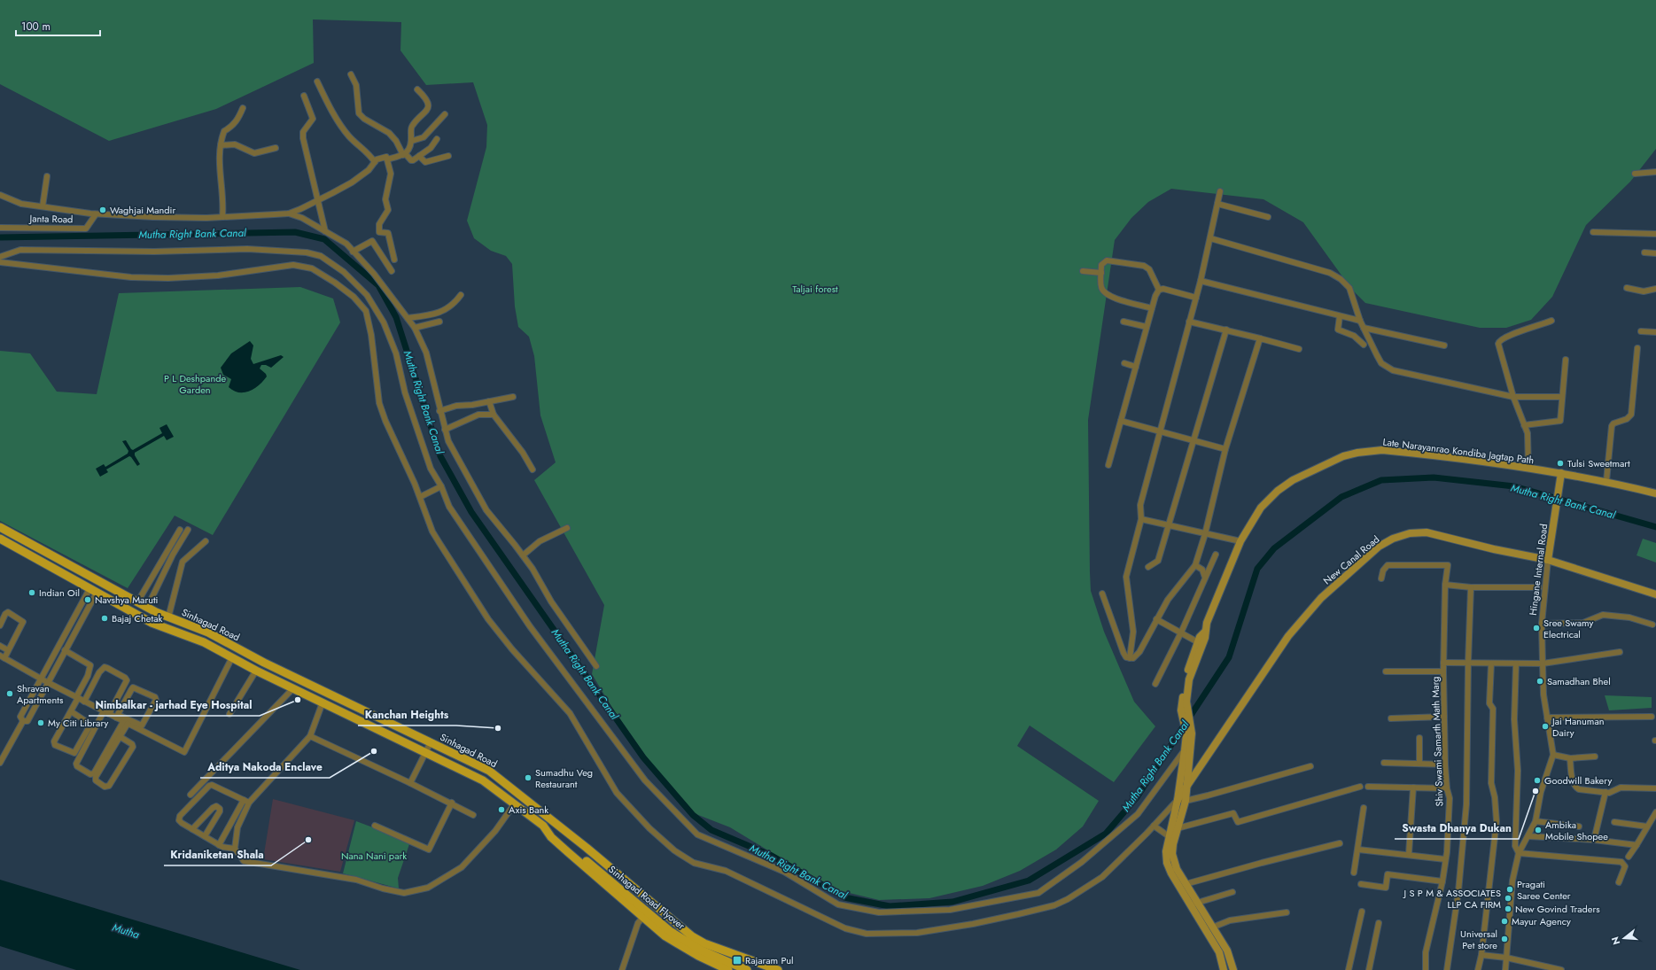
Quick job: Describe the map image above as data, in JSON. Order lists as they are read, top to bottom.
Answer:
{
  "streets": {
    "main road": ["Sinhagad Road", "Sinhagad Road Flyover"],
    "street": [
      "Janta Road",
      "Late Narayanrao Kondiba Jagtap Path",
      "New Canal Road",
      "Hingane Internal Road",
      "Shiv Swami Samarth Math Marg"
    ]
  },
  "crossings": [
    ["Late Narayanrao Kondiba Jagtap Path", "New Canal Road"],
    ["Late Narayanrao Kondiba Jagtap Path", "Hingane Internal Road"],
    ["New Canal Road", "Hingane Internal Road"],
    ["Sinhagad Road", "Sinhagad Road Flyover"]
  ],
  "water": ["Mutha Right Bank Canal", "Mutha"],
  "parks": ["Taljai forest", "P L Deshpande Garden", "Nana Nani park"],
  "places": {
    "other": [
      "Waghjai Mandir",
      "Tulsi Sweetmart",
      "Indian Oil",
      "Navshya Maruti",
      "Bajaj Chetak",
      "Sree Swamy Electrical",
      "Samadhan Bhel",
      "Shravan Apartments",
      "Nimbalkar - jarhad Eye Hospital",
      "My Citi Library",
      "Jai Hanuman Dairy",
      "Kanchan Heights",
      "Aditya Nakoda Enclave",
      "Sumadhu Veg Restaurant",
      "Goodwill Bakery",
      "Swasta Dhanya Dukan",
      "Axis Bank",
      "Ambika Mobile Shopee",
      "Kridaniketan Shala",
      "Pragati Saree Center",
      "J S P M & ASSOCIATES LLP CA FIRM",
      "New Govind Traders",
      "Mayur Agency",
      "Universal Pet store"
    ],
    "transit": ["Rajaram Pul"]
  },
  "scale_bar": "100 m",
  "north": "left"
}
